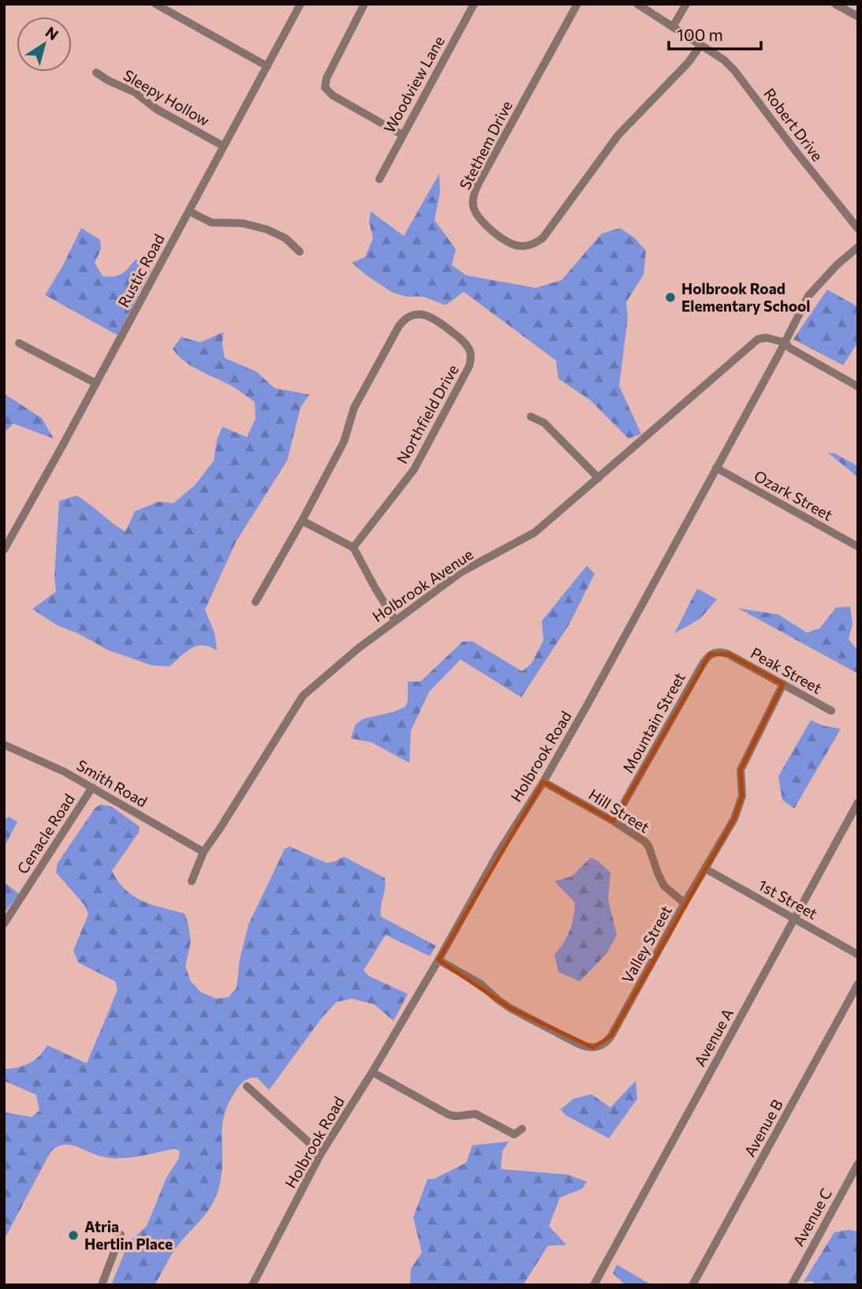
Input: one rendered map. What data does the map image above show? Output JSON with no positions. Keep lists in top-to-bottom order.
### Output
{
  "streets": {
    "street": [
      "Woodview Lane",
      "Sleepy Hollow",
      "Robert Drive",
      "Stethem Drive",
      "Rustic Road",
      "Northfield Drive",
      "Ozark Street",
      "Holbrook Avenue",
      "Peak Street",
      "Mountain Street",
      "Holbrook Road",
      "Smith Road",
      "Hill Street",
      "Cenacle Road",
      "1st Street",
      "Valley Street",
      "Avenue A",
      "Avenue B",
      "Avenue C"
    ]
  },
  "crossings": [
    ["Sleepy Hollow", "Rustic Road"],
    ["Robert Drive", "Stethem Drive"],
    ["Ozark Street", "Holbrook Road"],
    ["Holbrook Avenue", "Holbrook Road"],
    ["Holbrook Avenue", "Smith Road"],
    ["Peak Street", "Mountain Street"],
    ["Peak Street", "Valley Street"],
    ["Mountain Street", "Hill Street"],
    ["Holbrook Road", "Hill Street"],
    ["Holbrook Road", "Valley Street"],
    ["Smith Road", "Cenacle Road"],
    ["Hill Street", "Valley Street"],
    ["1st Street", "Valley Street"],
    ["1st Street", "Avenue A"]
  ],
  "places": ["Holbrook Road Elementary School", "Atria Hertlin Place"],
  "scale_bar": "100 m",
  "north": "top right"
}
